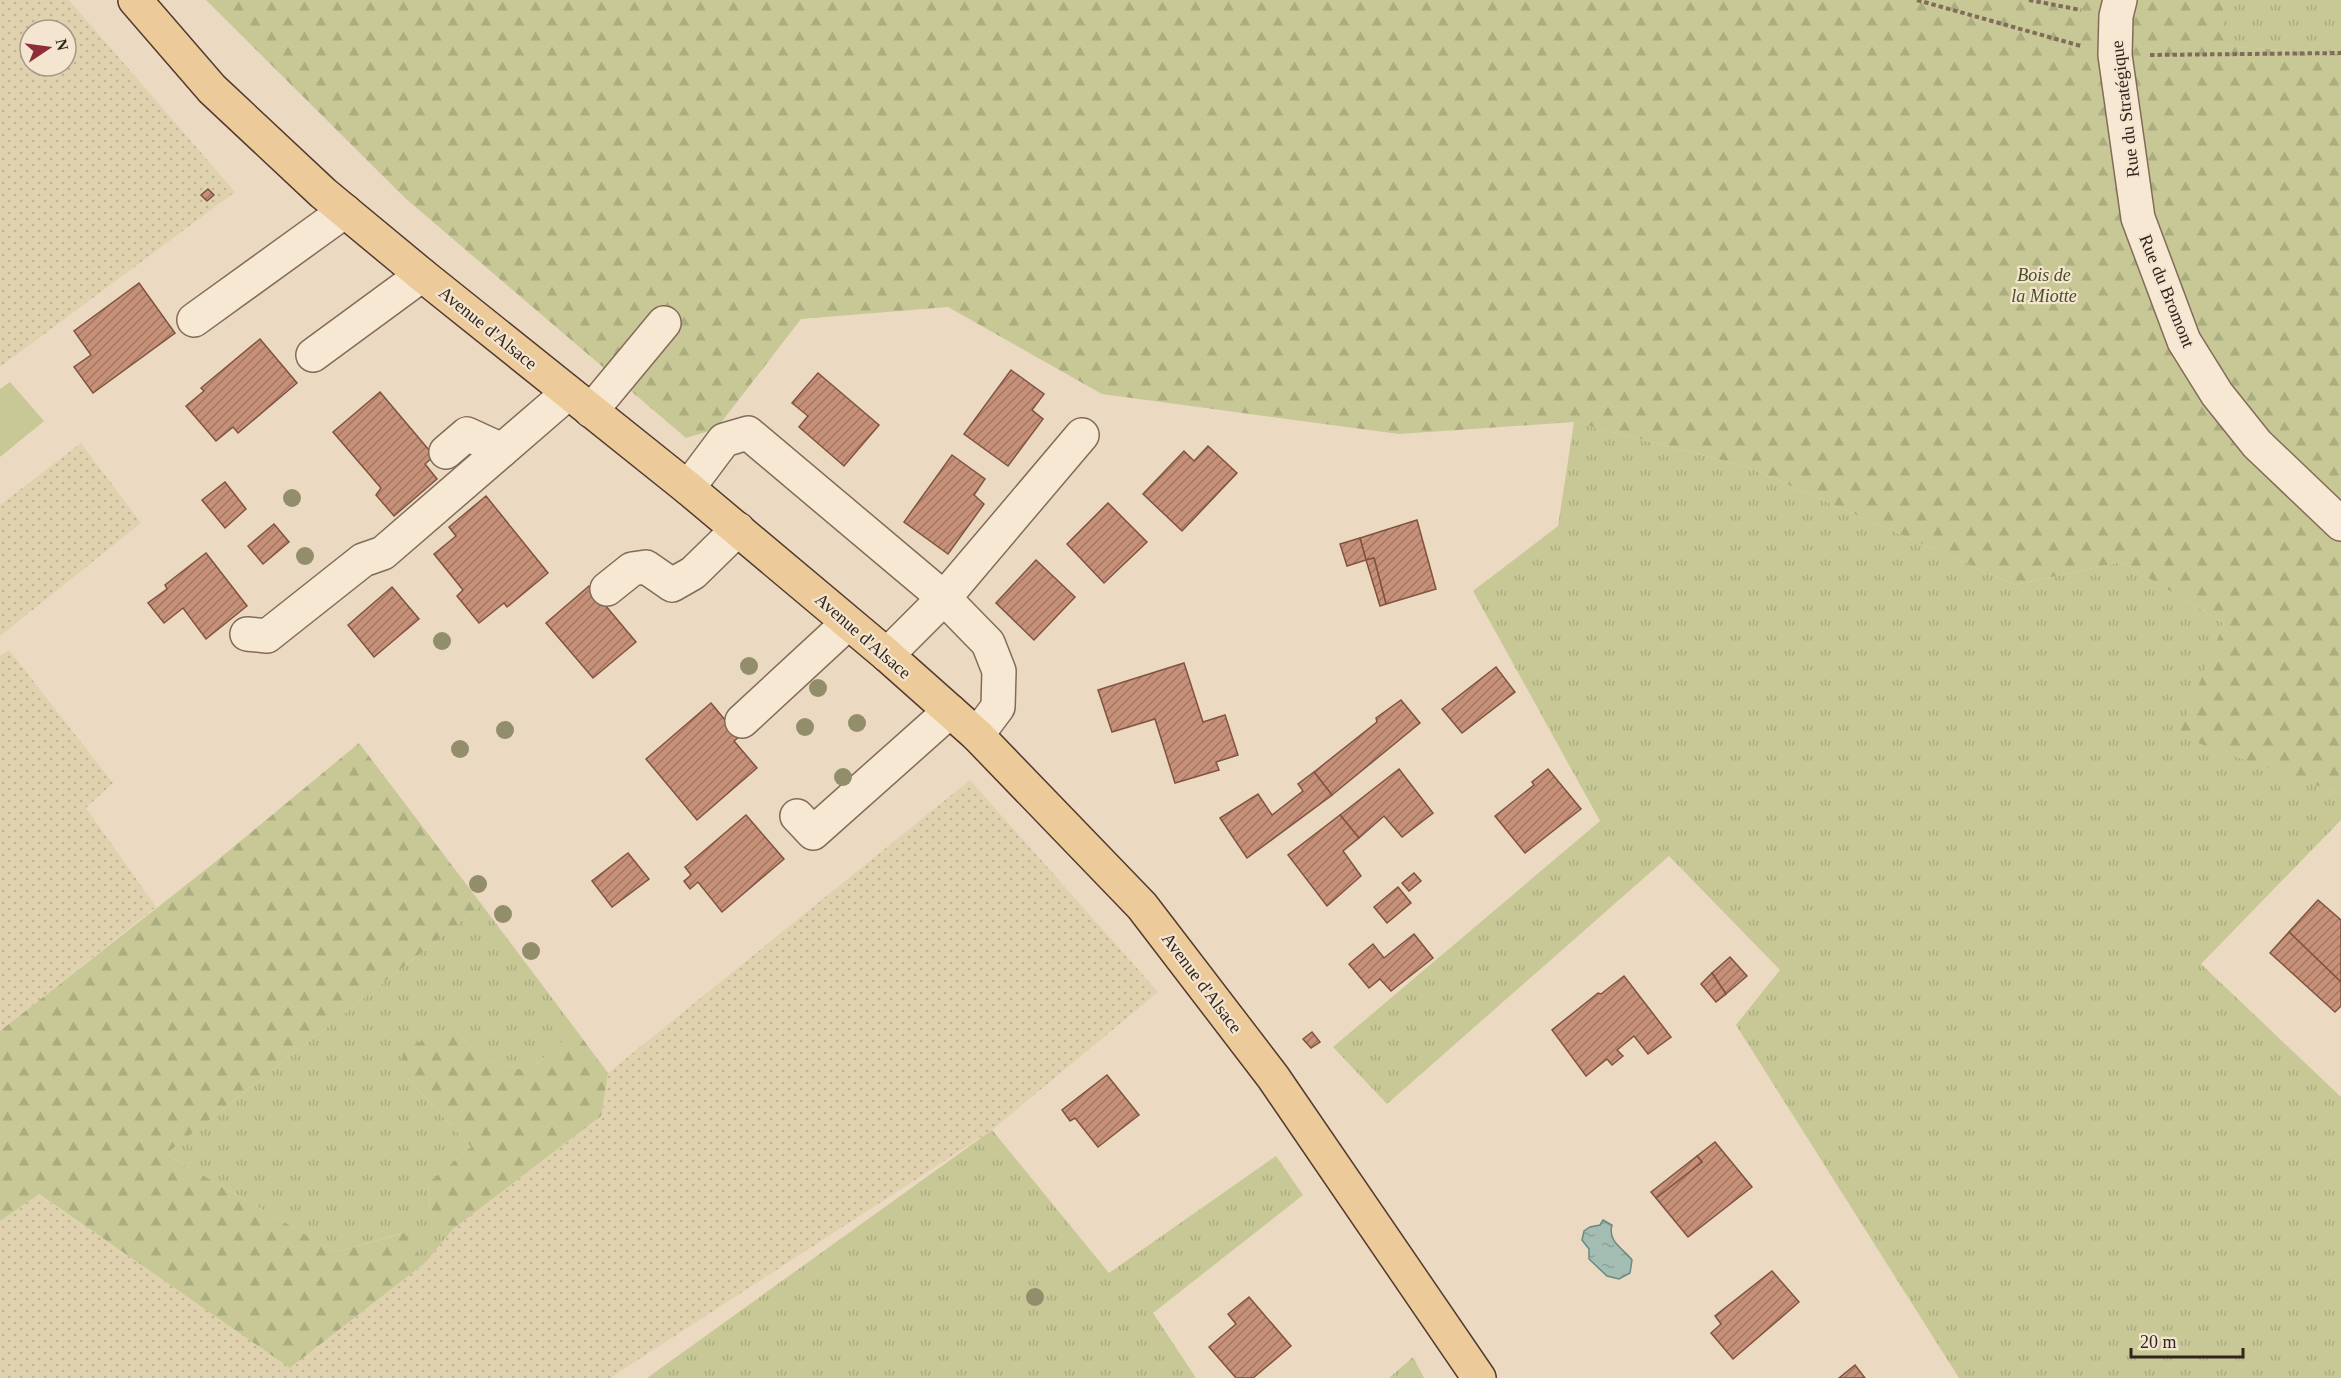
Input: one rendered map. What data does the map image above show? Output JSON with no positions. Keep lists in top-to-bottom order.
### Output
{
  "streets": {
    "main road": ["Avenue d'Alsace"],
    "street": ["Rue du Stratégique", "Rue du Bromont"]
  },
  "crossings": [
    ["Rue du Stratégique", "Rue du Bromont"]
  ],
  "parks": ["Bois de la Miotte"],
  "scale_bar": "20 m",
  "north": "right"
}
